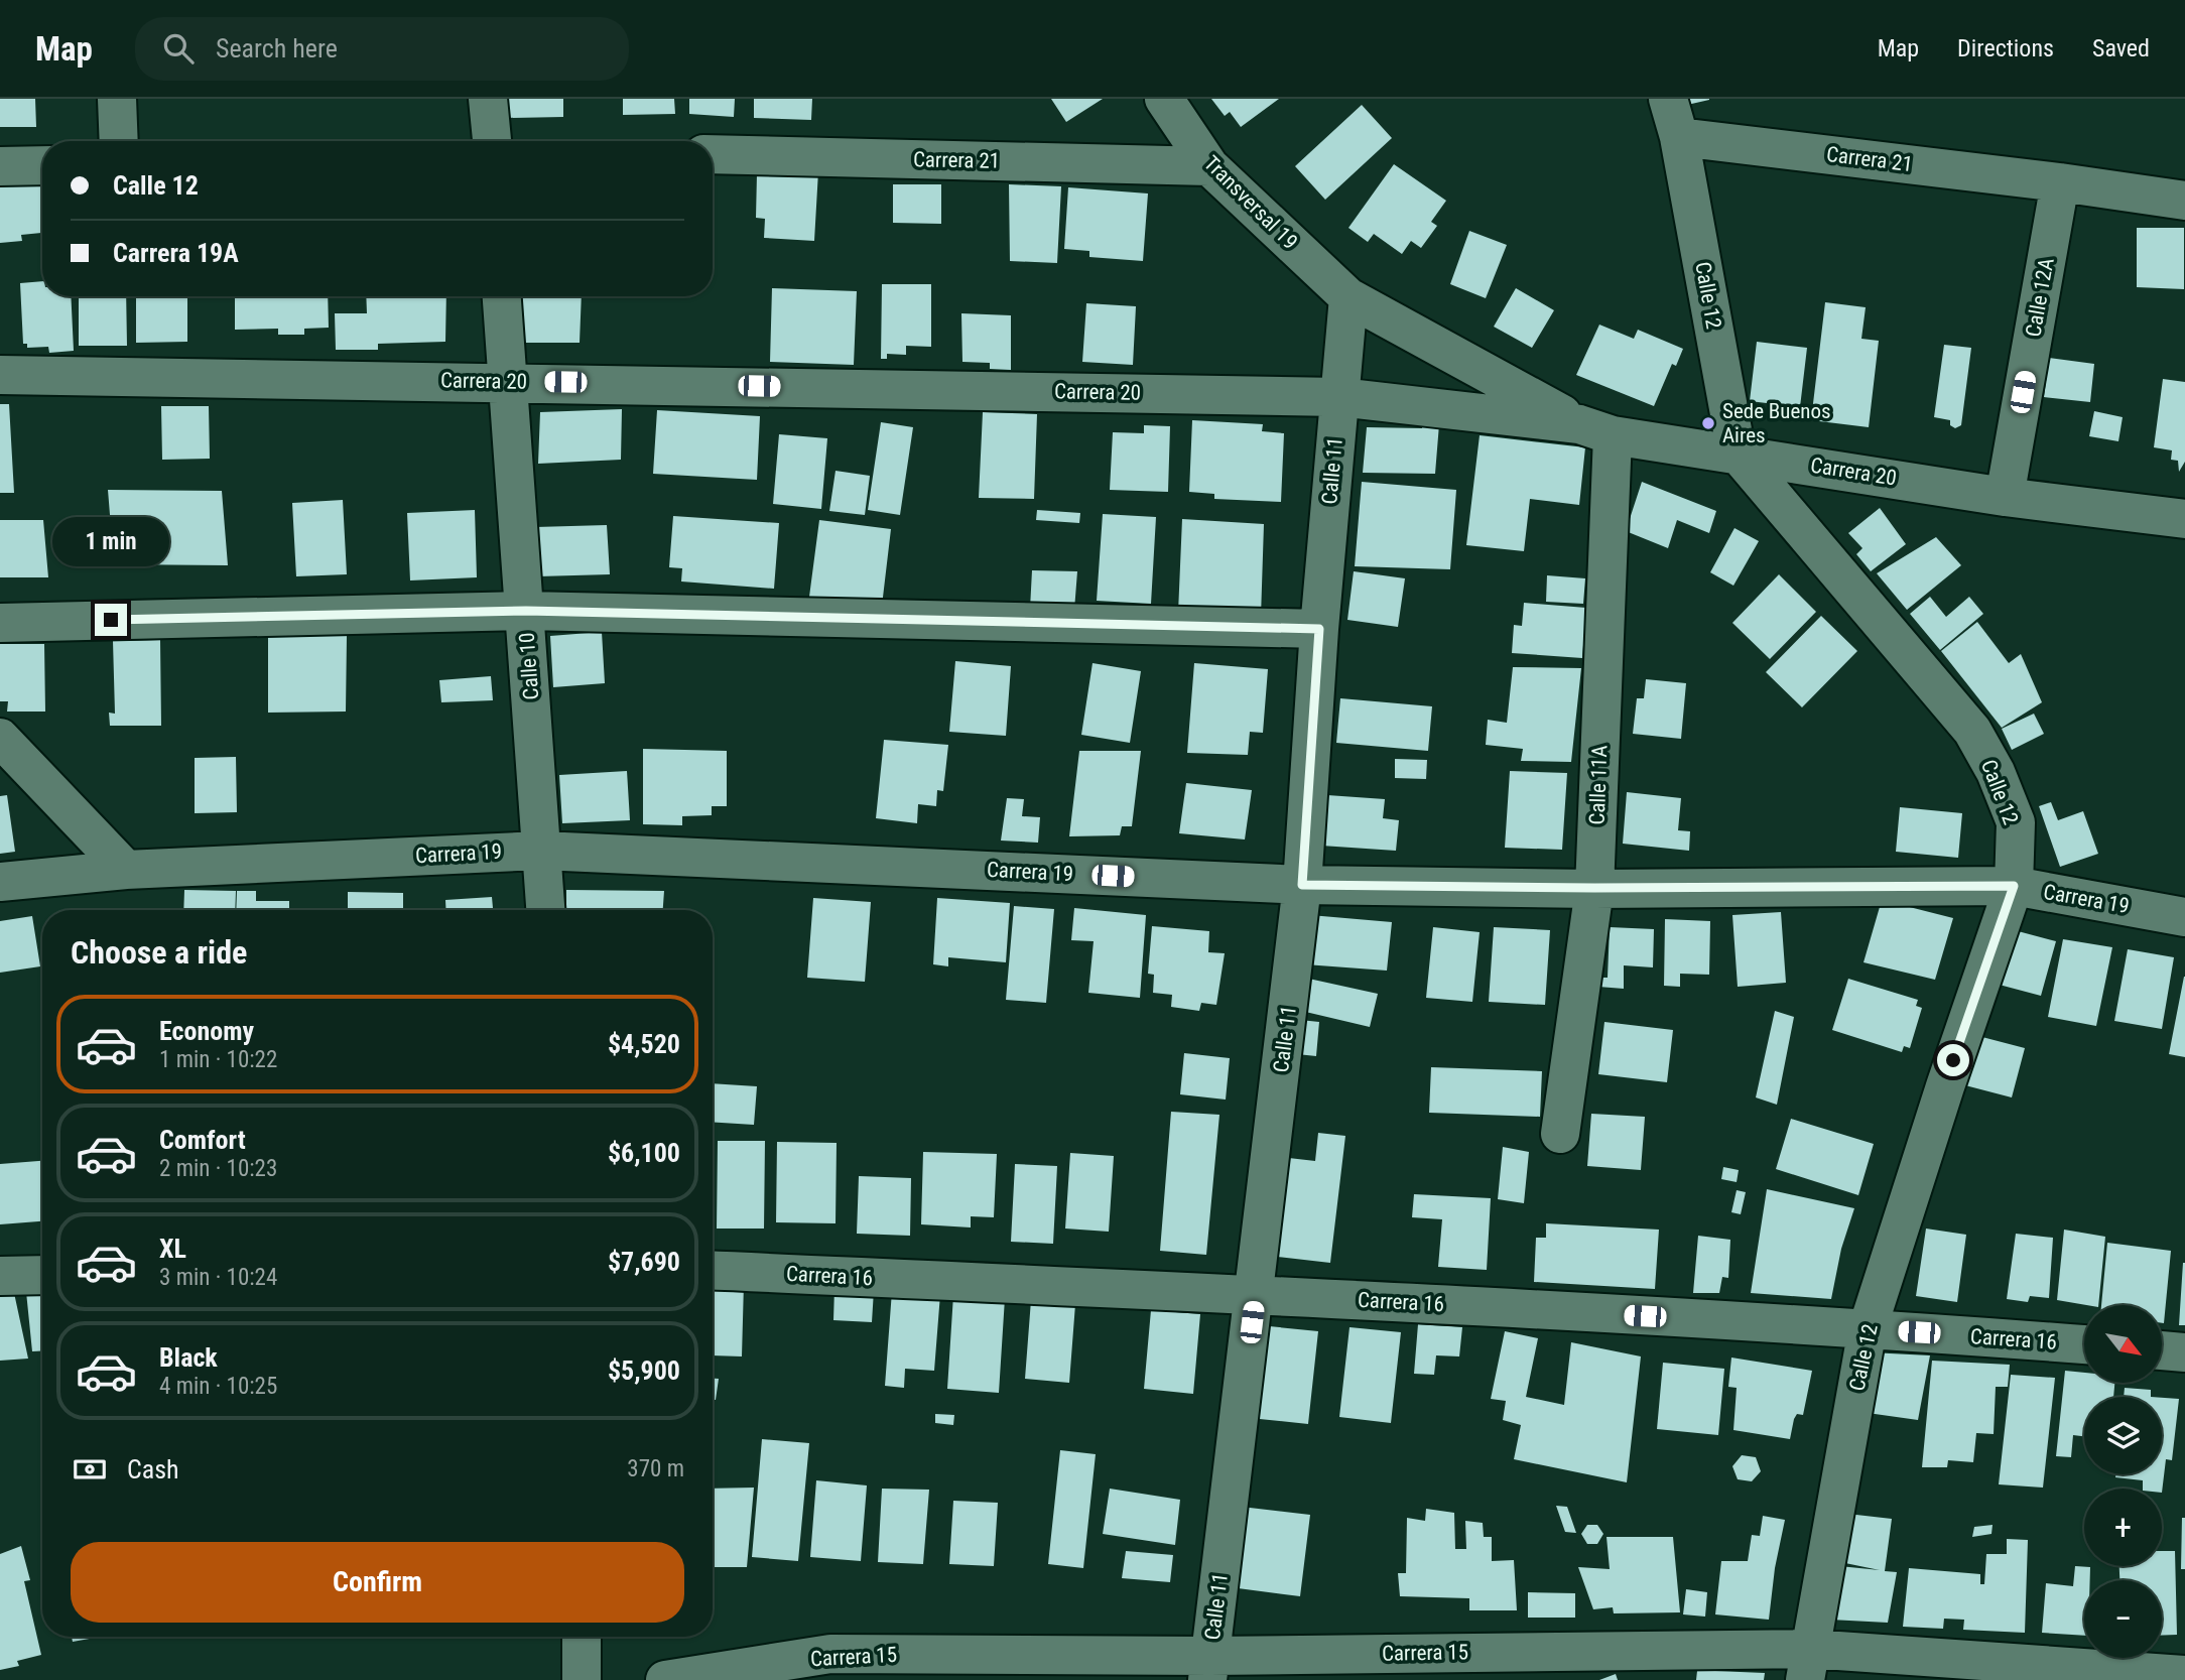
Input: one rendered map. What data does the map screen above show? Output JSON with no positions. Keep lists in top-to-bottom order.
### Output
{
  "streets": {
    "street": [
      "Carrera 21",
      "Transversal 19",
      "Calle 12",
      "Calle 12A",
      "Carrera 20",
      "Calle 11",
      "Calle 10",
      "Calle 11A",
      "Carrera 19",
      "Carrera 16",
      "Carrera 15"
    ]
  },
  "crossings": [
    ["Carrera 21", "Transversal 19"],
    ["Carrera 21", "Calle 12"],
    ["Carrera 21", "Calle 12A"],
    ["Transversal 19", "Carrera 20"],
    ["Transversal 19", "Calle 11A"],
    ["Calle 12", "Carrera 20"],
    ["Calle 12", "Carrera 19"],
    ["Calle 12", "Carrera 16"],
    ["Calle 12", "Carrera 15"],
    ["Calle 12A", "Carrera 20"],
    ["Carrera 20", "Calle 11"],
    ["Carrera 20", "Calle 10"],
    ["Carrera 20", "Calle 11A"],
    ["Calle 11", "Carrera 19"],
    ["Calle 11", "Carrera 16"],
    ["Calle 11", "Carrera 15"],
    ["Calle 10", "Carrera 19"],
    ["Calle 11A", "Carrera 19"]
  ],
  "places": ["Sede Buenos Aires"],
  "north": "bottom right",
  "page": {
    "header": "Map",
    "search": "Search here",
    "nav": ["Map", "Directions", "Saved"],
    "banner": ["Calle 12", "Carrera 19A"],
    "bubble": "1 min",
    "heading": "Choose a ride",
    "list": [
      {
        "name": "Economy",
        "note": "1 min · 10:22",
        "value": "$4,520"
      },
      {
        "name": "Comfort",
        "note": "2 min · 10:23",
        "value": "$6,100"
      },
      {
        "name": "XL",
        "note": "3 min · 10:24",
        "value": "$7,690"
      },
      {
        "name": "Black",
        "note": "4 min · 10:25",
        "value": "$5,900"
      }
    ],
    "map_buttons": ["+", "−"],
    "pay": ["Cash", "370 m"],
    "buttons": "Confirm"
  }
}
